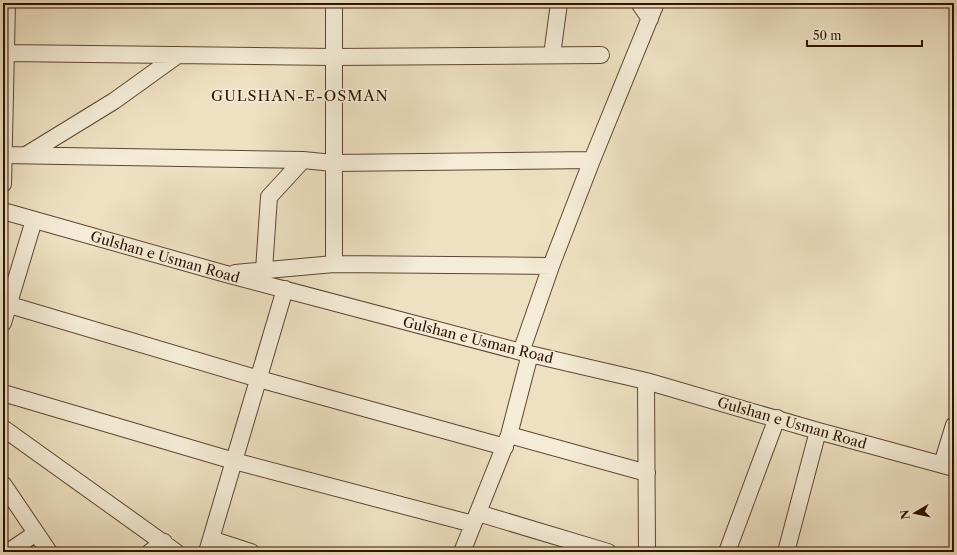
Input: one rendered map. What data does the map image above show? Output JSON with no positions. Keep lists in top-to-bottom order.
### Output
{
  "streets": {
    "street": ["Gulshan e Usman Road"]
  },
  "districts": ["GULSHAN-E-OSMAN"],
  "scale_bar": "50 m",
  "north": "left"
}
